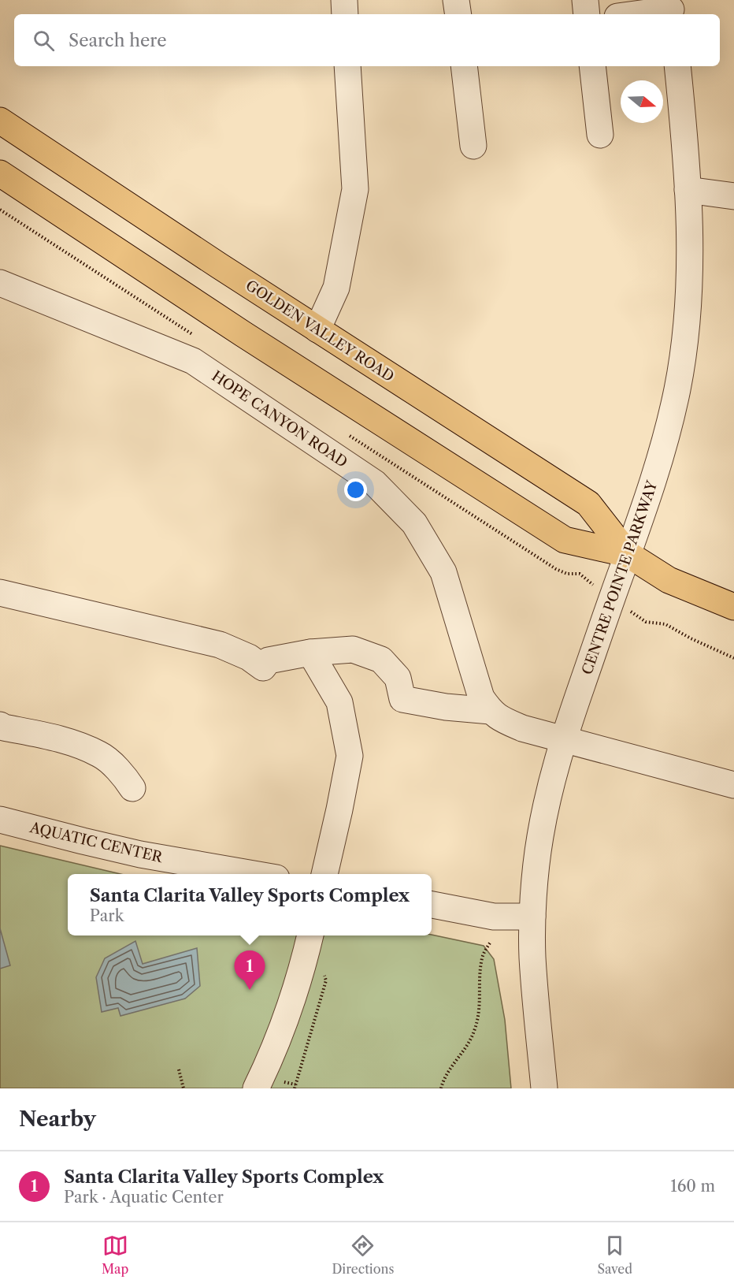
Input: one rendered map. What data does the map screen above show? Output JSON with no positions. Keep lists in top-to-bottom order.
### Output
{
  "streets": {
    "main road": ["GOLDEN VALLEY ROAD"],
    "street": ["HOPE CANYON ROAD", "CENTRE POINTE PARKWAY", "AQUATIC CENTER"]
  },
  "crossings": [
    ["GOLDEN VALLEY ROAD", "CENTRE POINTE PARKWAY"],
    ["HOPE CANYON ROAD", "CENTRE POINTE PARKWAY"]
  ],
  "north": "right",
  "page": {
    "search": "Search here",
    "popup": ["Santa Clarita Valley Sports Complex", "Park"],
    "pins": "1",
    "heading": "Nearby",
    "list": [
      {
        "mark": "1",
        "name": "Santa Clarita Valley Sports Complex",
        "note": "Park · Aquatic Center",
        "value": "160 m"
      }
    ],
    "nav": ["Map", "Directions", "Saved"]
  }
}
